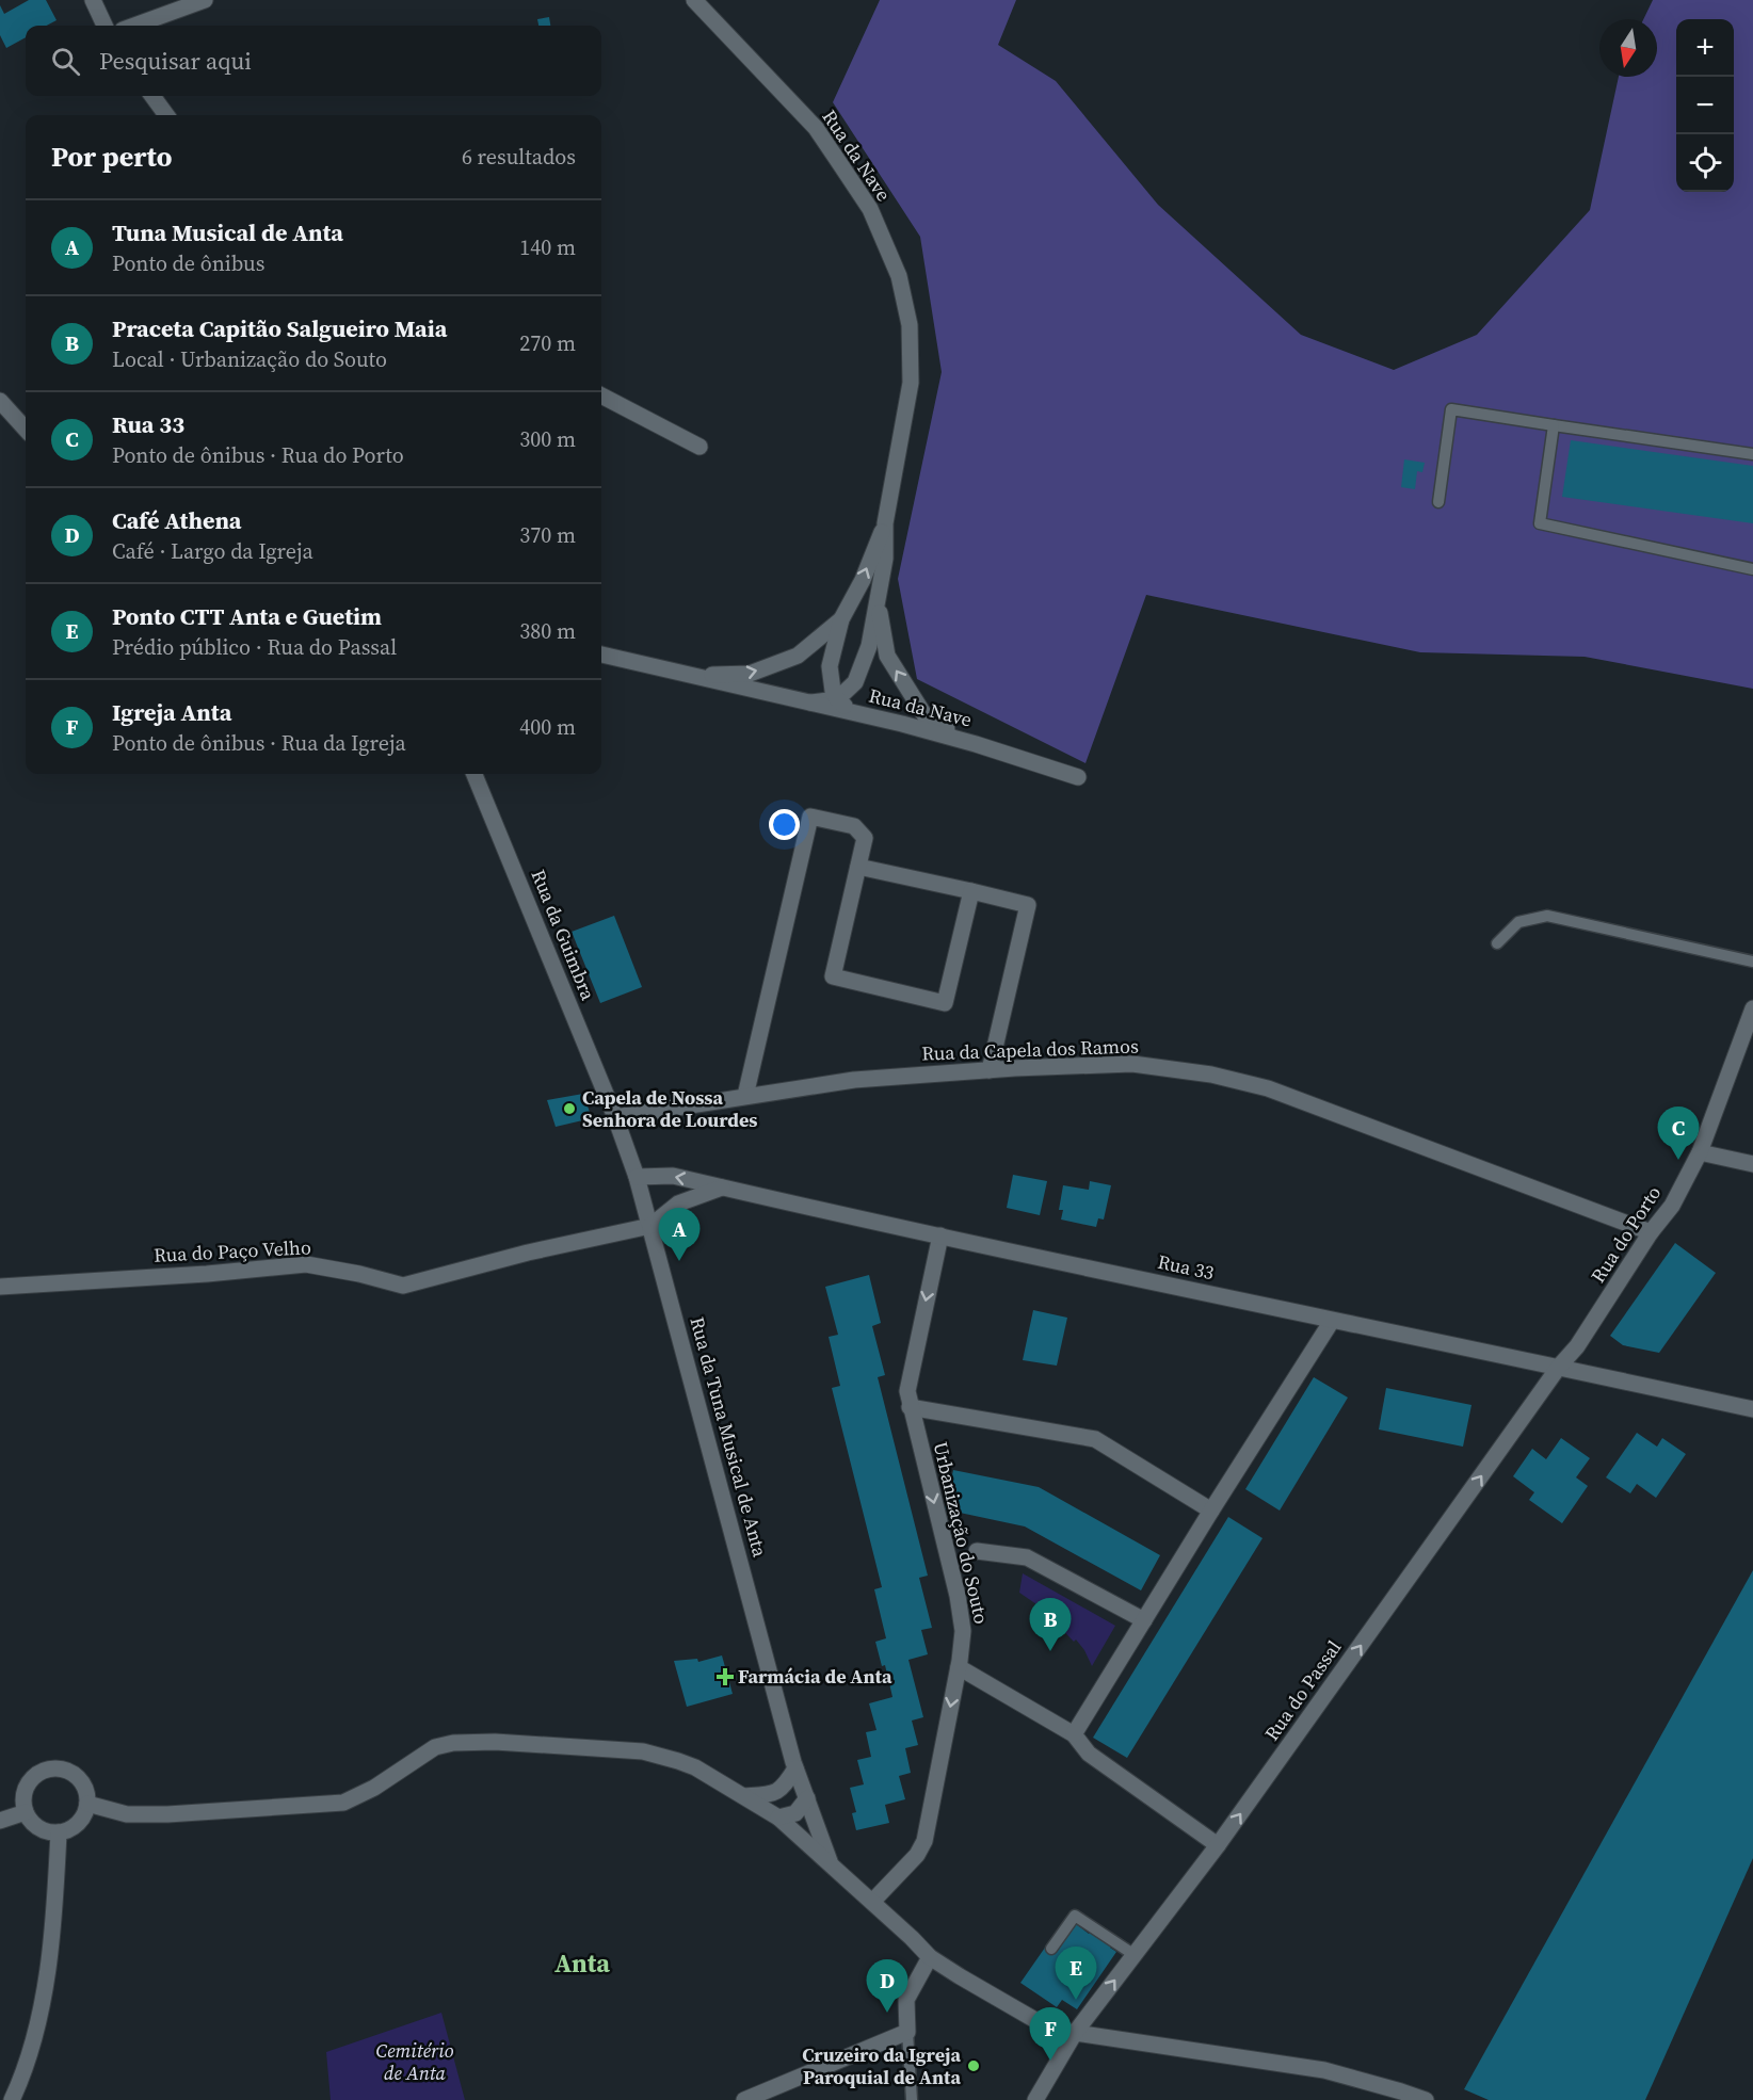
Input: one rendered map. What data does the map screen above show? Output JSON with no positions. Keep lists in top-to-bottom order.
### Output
{
  "streets": {
    "street": [
      "Rua da Nave",
      "Rua da Guimbra",
      "Rua da Capela dos Ramos",
      "Rua do Porto",
      "Rua do Paço Velho",
      "Rua 33",
      "Rua da Tuna Musical de Anta",
      "Urbanização do Souto",
      "Rua do Passal"
    ]
  },
  "crossings": [
    ["Rua da Guimbra", "Rua da Capela dos Ramos"],
    ["Rua da Guimbra", "Rua da Tuna Musical de Anta"],
    ["Rua da Capela dos Ramos", "Rua do Porto"],
    ["Rua da Capela dos Ramos", "Rua da Tuna Musical de Anta"],
    ["Rua do Porto", "Rua 33"],
    ["Rua do Porto", "Rua do Passal"],
    ["Rua do Paço Velho", "Rua da Tuna Musical de Anta"],
    ["Rua 33", "Rua da Tuna Musical de Anta"],
    ["Rua 33", "Urbanização do Souto"],
    ["Rua 33", "Rua do Passal"]
  ],
  "one_way": ["Urbanização do Souto", "Rua do Passal"],
  "districts": ["Anta"],
  "parks": ["Cemitério de Anta"],
  "places": {
    "other": ["Capela de Nossa Senhora de Lourdes", "Cruzeiro da Igreja Paroquial de Anta"],
    "health": ["Farmácia de Anta"]
  },
  "north": "bottom",
  "page": {
    "map_buttons": ["+", "−"],
    "search": "Pesquisar aqui",
    "heading": ["Por perto", "6 resultados"],
    "list": [
      {
        "mark": "A",
        "name": "Tuna Musical de Anta",
        "note": "Ponto de ônibus",
        "value": "140 m"
      },
      {
        "mark": "B",
        "name": "Praceta Capitão Salgueiro Maia",
        "note": "Local · Urbanização do Souto",
        "value": "270 m"
      },
      {
        "mark": "C",
        "name": "Rua 33",
        "note": "Ponto de ônibus · Rua do Porto",
        "value": "300 m"
      },
      {
        "mark": "D",
        "name": "Café Athena",
        "note": "Café · Largo da Igreja",
        "value": "370 m"
      },
      {
        "mark": "E",
        "name": "Ponto CTT Anta e Guetim",
        "note": "Prédio público · Rua do Passal",
        "value": "380 m"
      },
      {
        "mark": "F",
        "name": "Igreja Anta",
        "note": "Ponto de ônibus · Rua da Igreja",
        "value": "400 m"
      }
    ],
    "pins": [
      "C",
      "A",
      "B",
      "E",
      "D",
      "F"
    ]
  }
}
